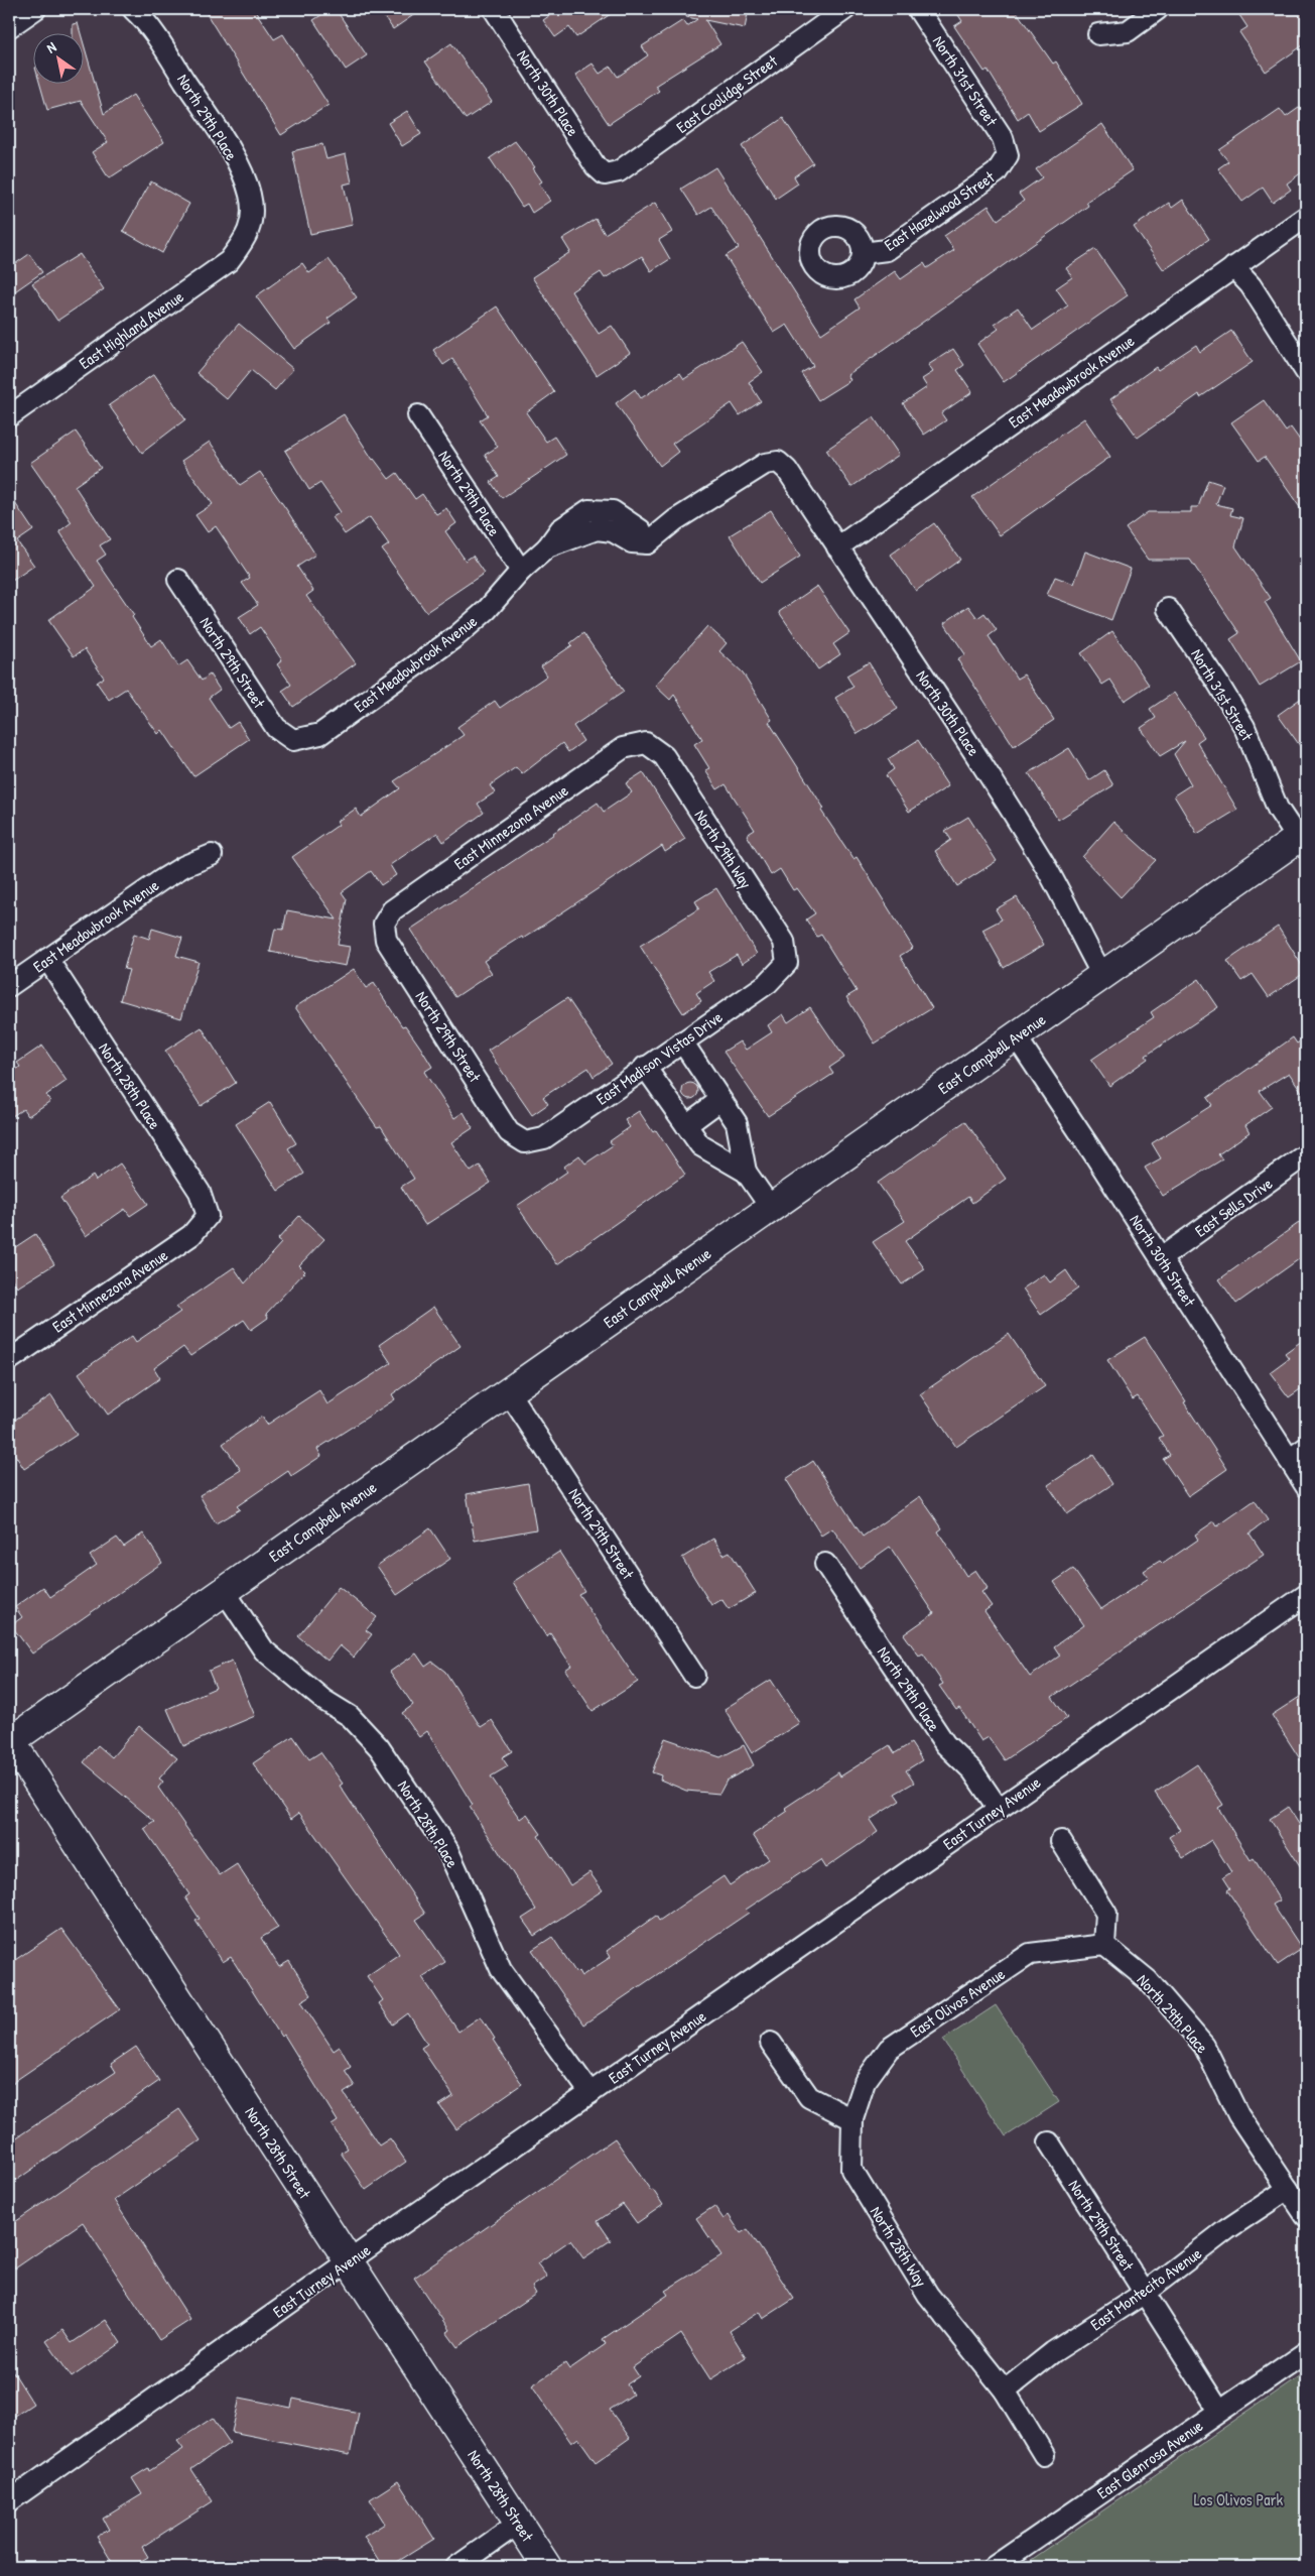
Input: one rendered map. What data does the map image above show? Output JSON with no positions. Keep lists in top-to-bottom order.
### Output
{
  "streets": {
    "street": [
      "North 31st Street",
      "North 30th Place",
      "East Coolidge Street",
      "North 29th Place",
      "East Hazelwood Street",
      "East Highland Avenue",
      "East Meadowbrook Avenue",
      "North 29th Street",
      "East Minnezona Avenue",
      "North 29th Way",
      "East Campbell Avenue",
      "East Madison Vistas Drive",
      "North 28th Place",
      "East Sells Drive",
      "North 30th Street",
      "East Turney Avenue",
      "East Olivos Avenue",
      "North 28th Street",
      "North 28th Way",
      "East Montecito Avenue",
      "East Glenrosa Avenue"
    ]
  },
  "crossings": [
    ["North 31st Street", "East Hazelwood Street"],
    ["North 31st Street", "East Campbell Avenue"],
    ["North 30th Place", "East Coolidge Street"],
    ["North 30th Place", "East Meadowbrook Avenue"],
    ["North 30th Place", "East Campbell Avenue"],
    ["North 29th Place", "East Highland Avenue"],
    ["North 29th Place", "East Meadowbrook Avenue"],
    ["North 29th Place", "East Turney Avenue"],
    ["North 29th Place", "East Olivos Avenue"],
    ["North 29th Place", "East Montecito Avenue"],
    ["East Meadowbrook Avenue", "North 29th Street"],
    ["East Meadowbrook Avenue", "North 28th Place"],
    ["North 29th Street", "East Minnezona Avenue"],
    ["North 29th Street", "East Campbell Avenue"],
    ["North 29th Street", "East Madison Vistas Drive"],
    ["North 29th Street", "East Montecito Avenue"],
    ["North 29th Street", "East Glenrosa Avenue"],
    ["East Minnezona Avenue", "North 29th Way"],
    ["East Minnezona Avenue", "North 28th Place"],
    ["North 29th Way", "East Madison Vistas Drive"],
    ["East Campbell Avenue", "North 28th Place"],
    ["East Campbell Avenue", "North 30th Street"],
    ["East Campbell Avenue", "North 28th Street"],
    ["North 28th Place", "East Turney Avenue"],
    ["East Sells Drive", "North 30th Street"],
    ["East Turney Avenue", "North 28th Street"],
    ["East Olivos Avenue", "North 28th Way"],
    ["North 28th Way", "East Montecito Avenue"]
  ],
  "parks": ["Los Olivos Park"],
  "north": "top left"
}
